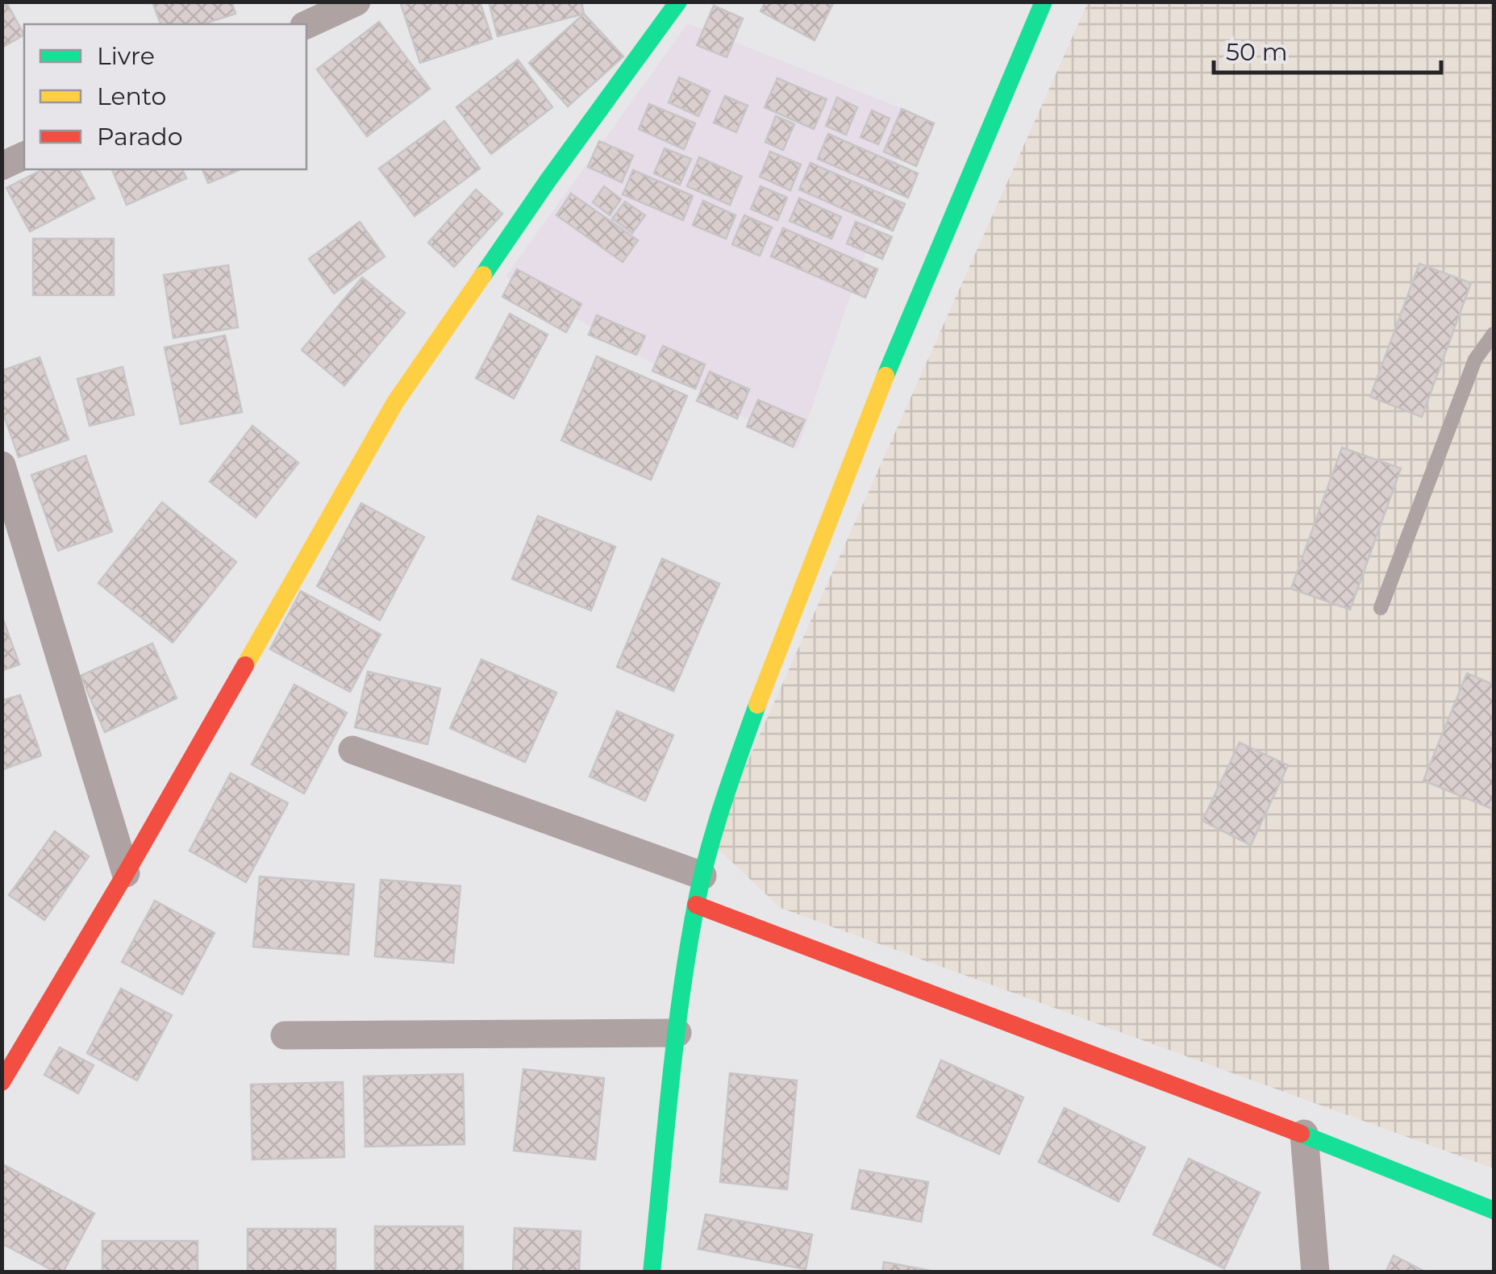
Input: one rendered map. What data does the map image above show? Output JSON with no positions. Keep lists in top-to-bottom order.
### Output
{
  "legend": ["Livre", "Lento", "Parado"],
  "scale_bar": "50 m"
}
